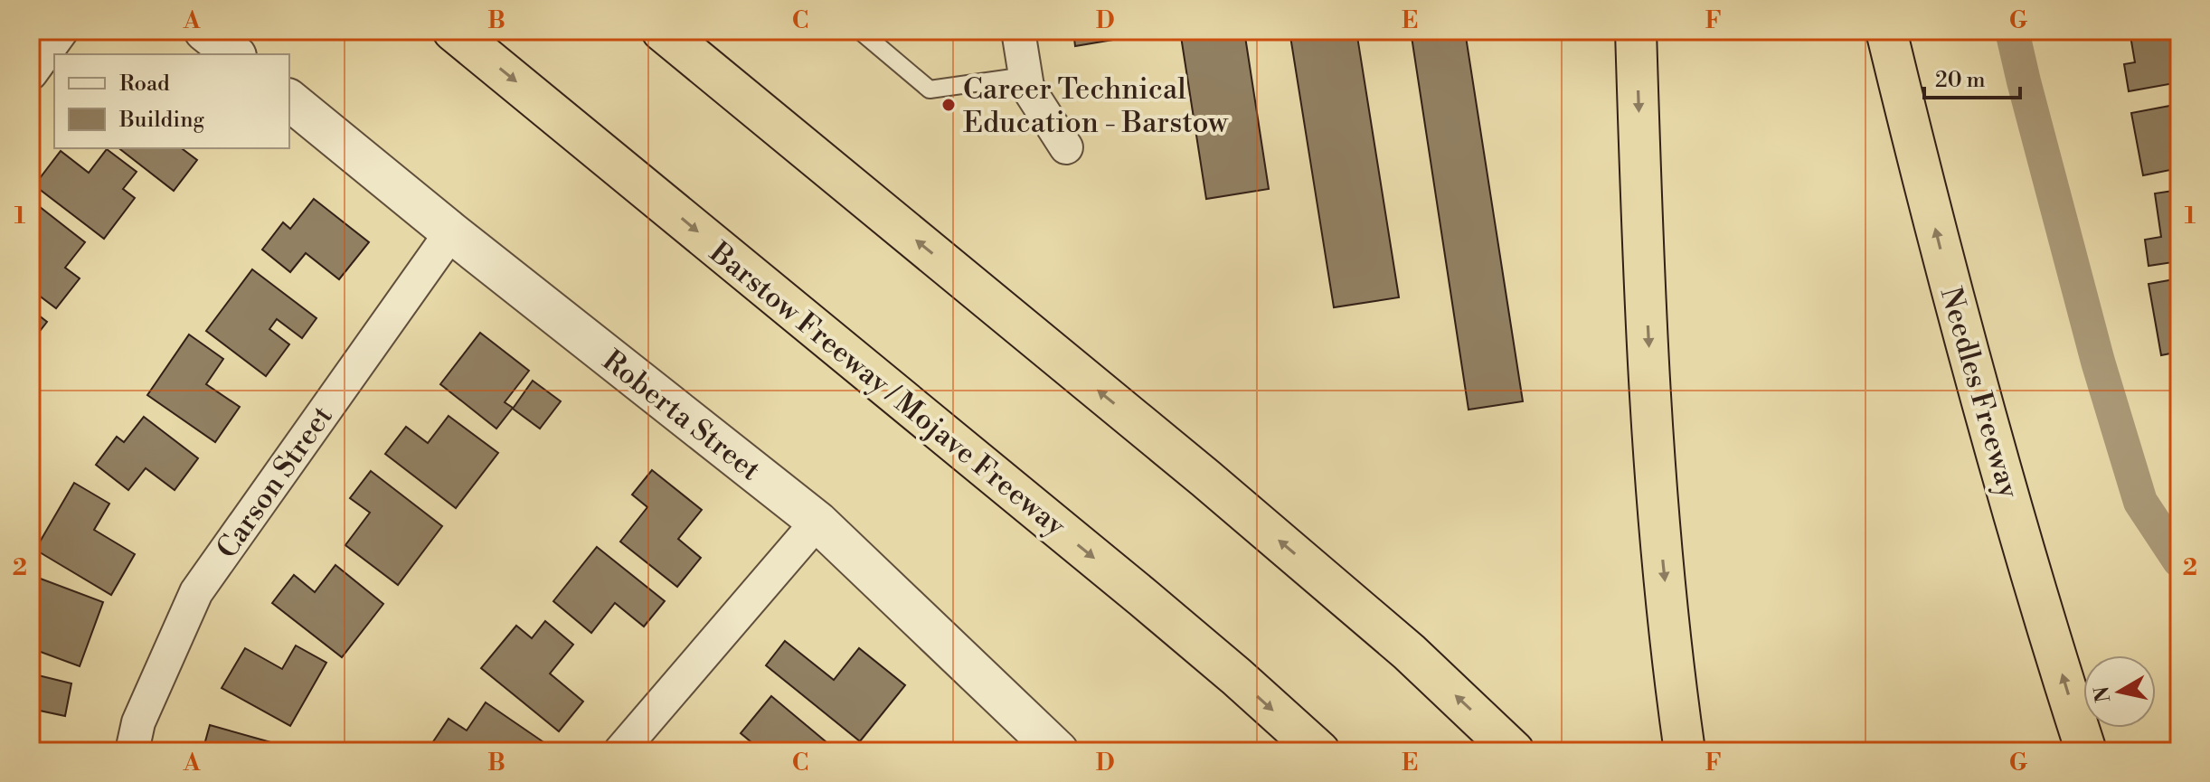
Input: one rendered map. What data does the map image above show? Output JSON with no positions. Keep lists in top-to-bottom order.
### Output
{
  "streets": {
    "highway": ["Barstow Freeway / Mojave Freeway", "Needles Freeway"],
    "street": ["Roberta Street", "Carson Street"]
  },
  "crossings": [
    ["Roberta Street", "Carson Street"]
  ],
  "places": ["Career Technical Education - Barstow"],
  "legend": ["Road", "Building"],
  "scale_bar": "20 m",
  "north": "left",
  "grid": {
    "columns": [
      "A",
      "B",
      "C",
      "D",
      "E",
      "F",
      "G"
    ],
    "rows": ["1", "2"]
  }
}
